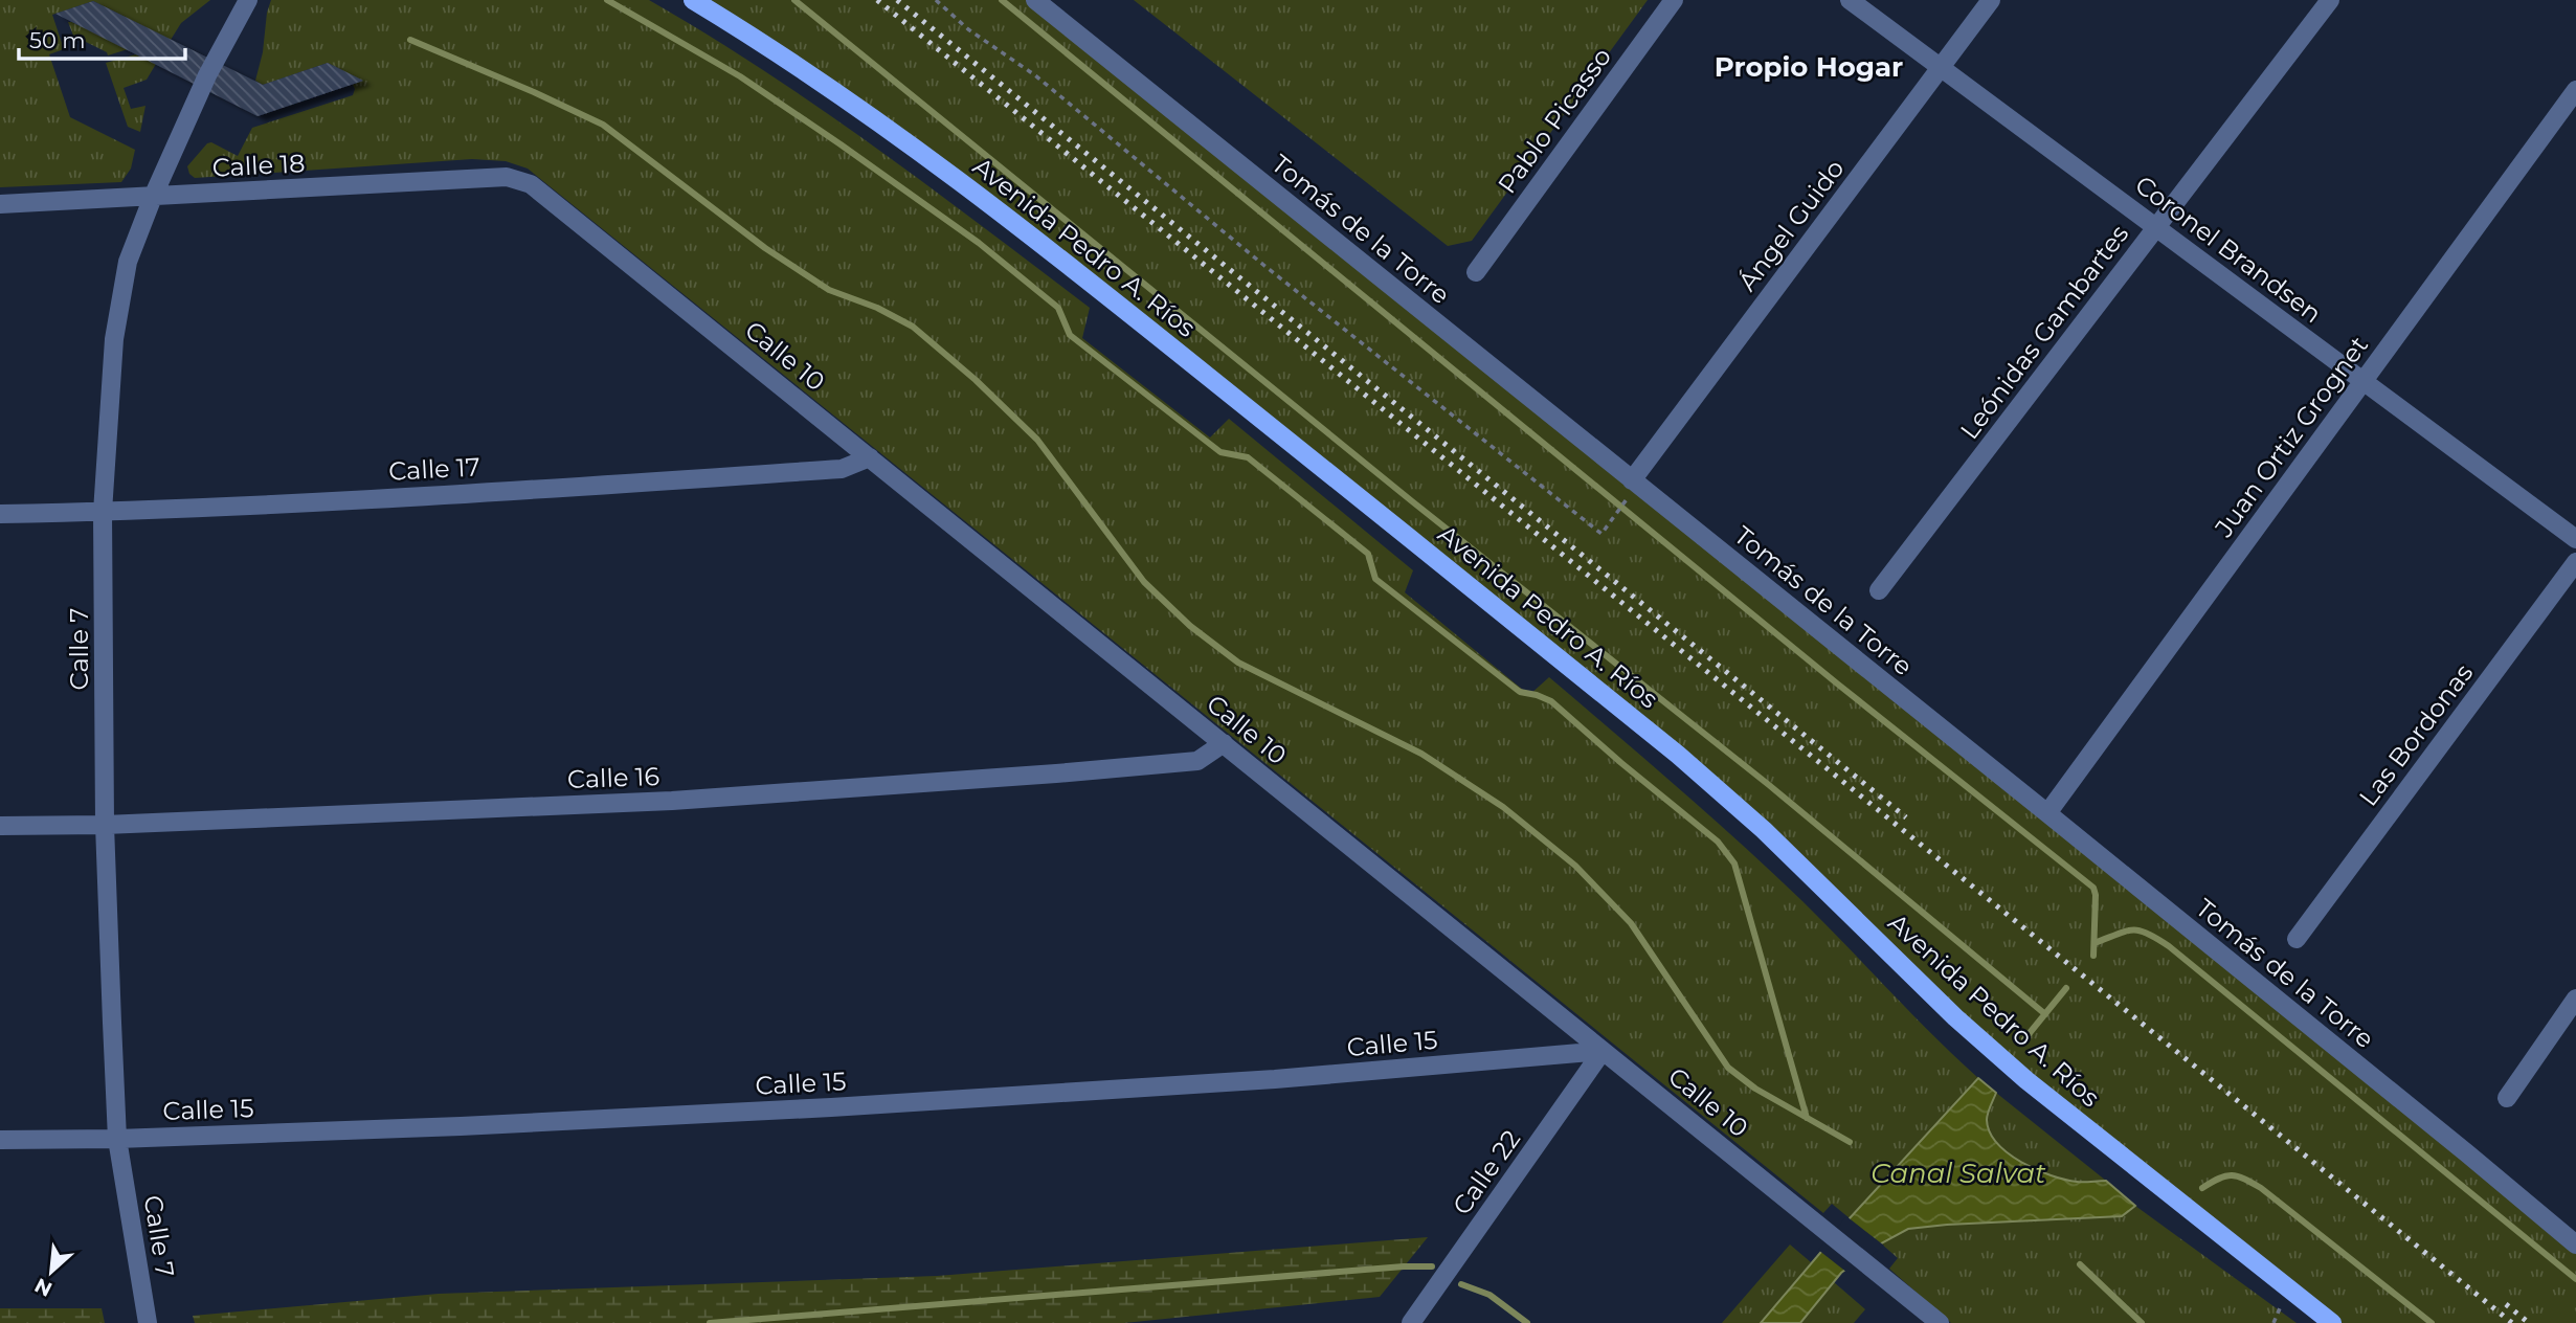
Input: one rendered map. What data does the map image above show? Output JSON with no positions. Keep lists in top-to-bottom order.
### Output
{
  "streets": {
    "main road": ["Avenida Pedro A. Ríos"],
    "street": [
      "Pablo Picasso",
      "Calle 18",
      "Ángel Guido",
      "Tomás de la Torre",
      "Coronel Brandsen",
      "Leónidas Gambartes",
      "Calle 10",
      "Juan Ortiz Grognet",
      "Calle 17",
      "Calle 7",
      "Las Bordonas",
      "Calle 16",
      "Calle 15",
      "Calle 22"
    ]
  },
  "crossings": [
    ["Calle 18", "Calle 10"],
    ["Calle 18", "Calle 7"],
    ["Ángel Guido", "Tomás de la Torre"],
    ["Ángel Guido", "Coronel Brandsen"],
    ["Tomás de la Torre", "Juan Ortiz Grognet"],
    ["Coronel Brandsen", "Leónidas Gambartes"],
    ["Coronel Brandsen", "Juan Ortiz Grognet"],
    ["Calle 10", "Calle 17"],
    ["Calle 10", "Calle 16"],
    ["Calle 10", "Calle 15"],
    ["Calle 10", "Calle 22"],
    ["Calle 17", "Calle 7"],
    ["Calle 7", "Calle 16"],
    ["Calle 7", "Calle 15"],
    ["Calle 15", "Calle 22"]
  ],
  "districts": ["Propio Hogar"],
  "water": ["Canal Salvat"],
  "scale_bar": "50 m",
  "north": "bottom left"
}
